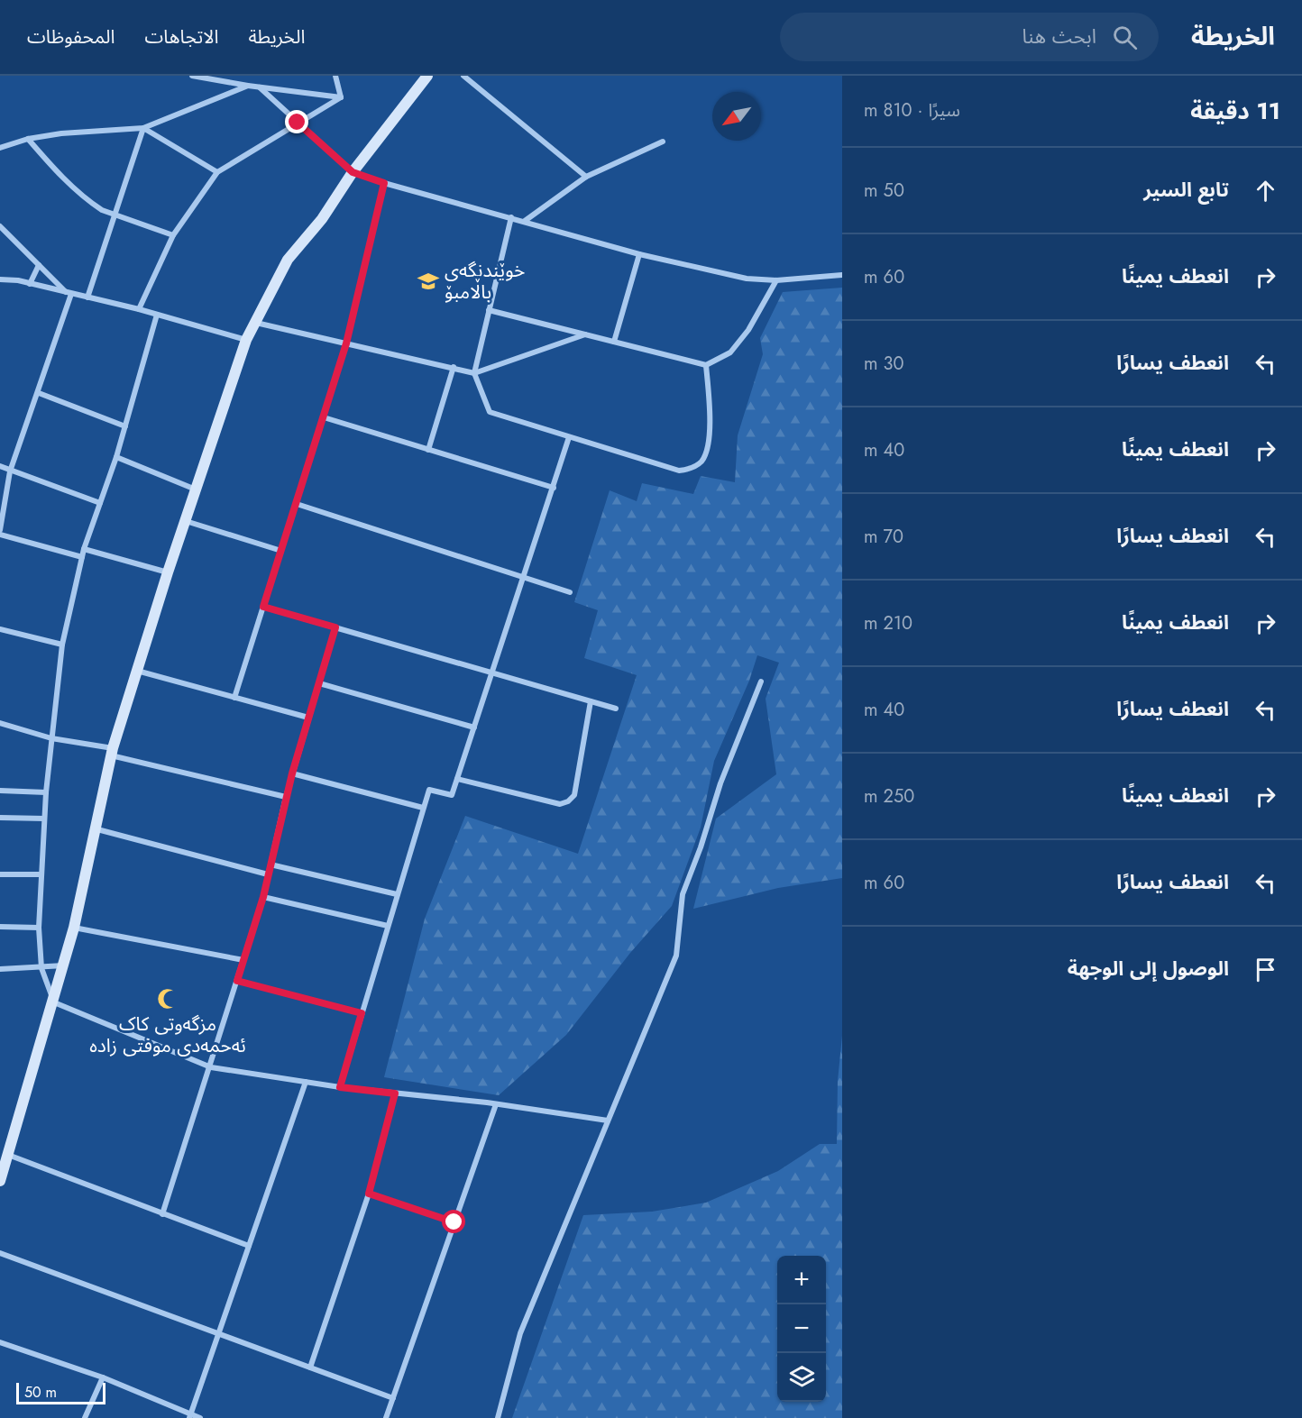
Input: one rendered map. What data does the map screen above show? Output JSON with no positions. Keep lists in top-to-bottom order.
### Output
{
  "places": {
    "school or university": ["خوێندنگەی باڵامبۆ"],
    "mosque": ["مزگەوتی کاک ئەحمەدی موفتی زادە"]
  },
  "scale_bar": "50 m",
  "north": "bottom left",
  "page": {
    "header": "الخريطة",
    "search": "ابحث هنا",
    "nav": ["الخريطة", "الاتجاهات", "المحفوظات"],
    "heading": ["11 دقيقة", "سيرًا · 810 m"],
    "list": [
      ["تابع السير", "50 m"],
      ["انعطف يمينًا", "60 m"],
      ["انعطف يسارًا", "30 m"],
      ["انعطف يمينًا", "40 m"],
      ["انعطف يسارًا", "70 m"],
      ["انعطف يمينًا", "210 m"],
      ["انعطف يسارًا", "40 m"],
      ["انعطف يمينًا", "250 m"],
      ["انعطف يسارًا", "60 m"],
      "الوصول إلى الوجهة"
    ],
    "map_buttons": ["+", "−"],
    "scale": "50 m"
  }
}
